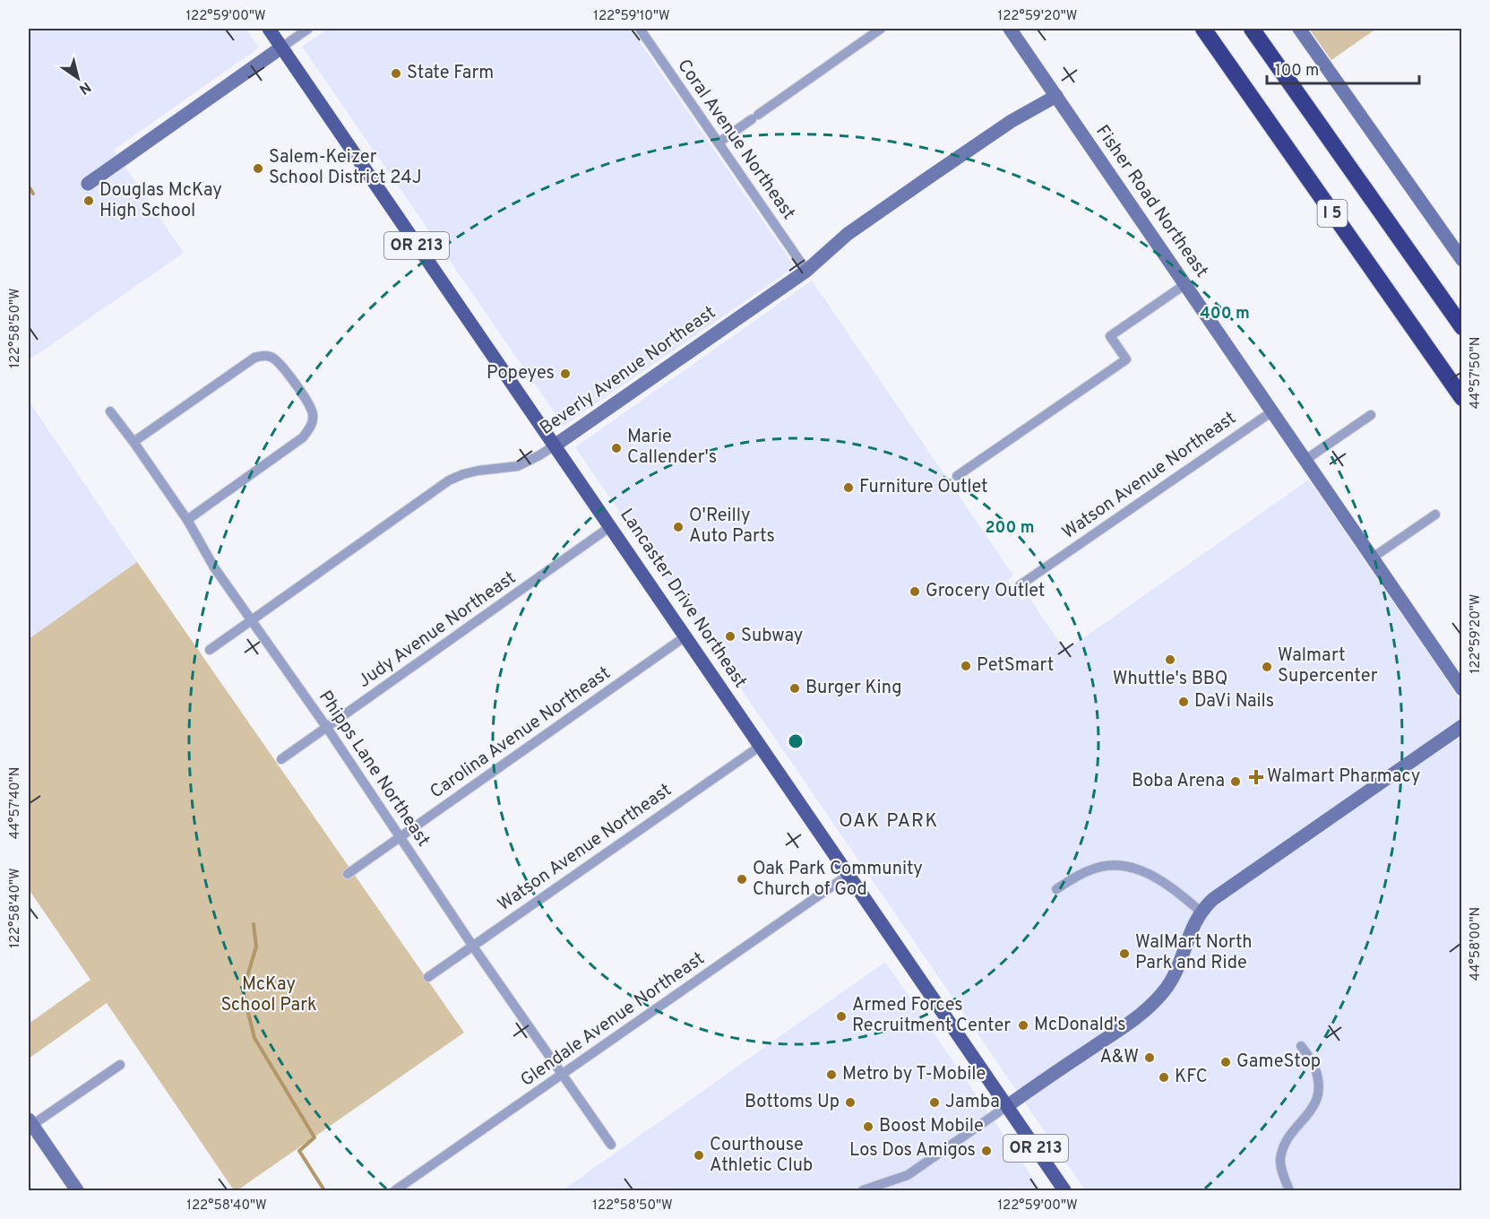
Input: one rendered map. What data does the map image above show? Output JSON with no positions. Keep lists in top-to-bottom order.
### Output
{
  "streets": {
    "highway": ["I 5"],
    "main road": ["OR 213", "Lancaster Drive Northeast"],
    "street": [
      "Coral Avenue Northeast",
      "Fisher Road Northeast",
      "Beverly Avenue Northeast",
      "Watson Avenue Northeast",
      "Judy Avenue Northeast",
      "Carolina Avenue Northeast",
      "Phipps Lane Northeast",
      "Glendale Avenue Northeast"
    ]
  },
  "crossings": [
    ["Coral Avenue Northeast", "Beverly Avenue Northeast"],
    ["Fisher Road Northeast", "Beverly Avenue Northeast"],
    ["Fisher Road Northeast", "Watson Avenue Northeast"],
    ["Beverly Avenue Northeast", "Lancaster Drive Northeast"],
    ["Beverly Avenue Northeast", "Phipps Lane Northeast"],
    ["Watson Avenue Northeast", "Lancaster Drive Northeast"],
    ["Watson Avenue Northeast", "Phipps Lane Northeast"],
    ["Lancaster Drive Northeast", "Judy Avenue Northeast"],
    ["Lancaster Drive Northeast", "Carolina Avenue Northeast"],
    ["Lancaster Drive Northeast", "Glendale Avenue Northeast"],
    ["Judy Avenue Northeast", "Phipps Lane Northeast"],
    ["Carolina Avenue Northeast", "Phipps Lane Northeast"],
    ["Phipps Lane Northeast", "Glendale Avenue Northeast"]
  ],
  "districts": ["OAK PARK"],
  "parks": ["McKay School Park"],
  "places": {
    "other": [
      "State Farm",
      "Salem-Keizer School District 24J",
      "Douglas McKay High School",
      "Popeyes",
      "Marie Callender's",
      "Furniture Outlet",
      "O'Reilly Auto Parts",
      "Grocery Outlet",
      "Subway",
      "Whuttle's BBQ",
      "PetSmart",
      "Walmart Supercenter",
      "Burger King",
      "DaVi Nails",
      "Boba Arena",
      "Oak Park Community Church of God",
      "WalMart North Park and Ride",
      "Armed Forces Recruitment Center",
      "McDonald's",
      "A&W",
      "GameStop",
      "Metro by T-Mobile",
      "KFC",
      "Bottoms Up",
      "Jamba",
      "Boost Mobile",
      "Los Dos Amigos",
      "Courthouse Athletic Club"
    ],
    "health": ["Walmart Pharmacy"]
  },
  "scale_bar": "100 m",
  "north": "bottom right",
  "coordinates": [
    "122°59'00\"W",
    "122°59'10\"W",
    "122°59'20\"W",
    "122°58'50\"W",
    "44°57'50\"N",
    "44°57'40\"N",
    "122°58'40\"W",
    "44°58'00\"N"
  ],
  "rings": ["400 m", "200 m"]
}
